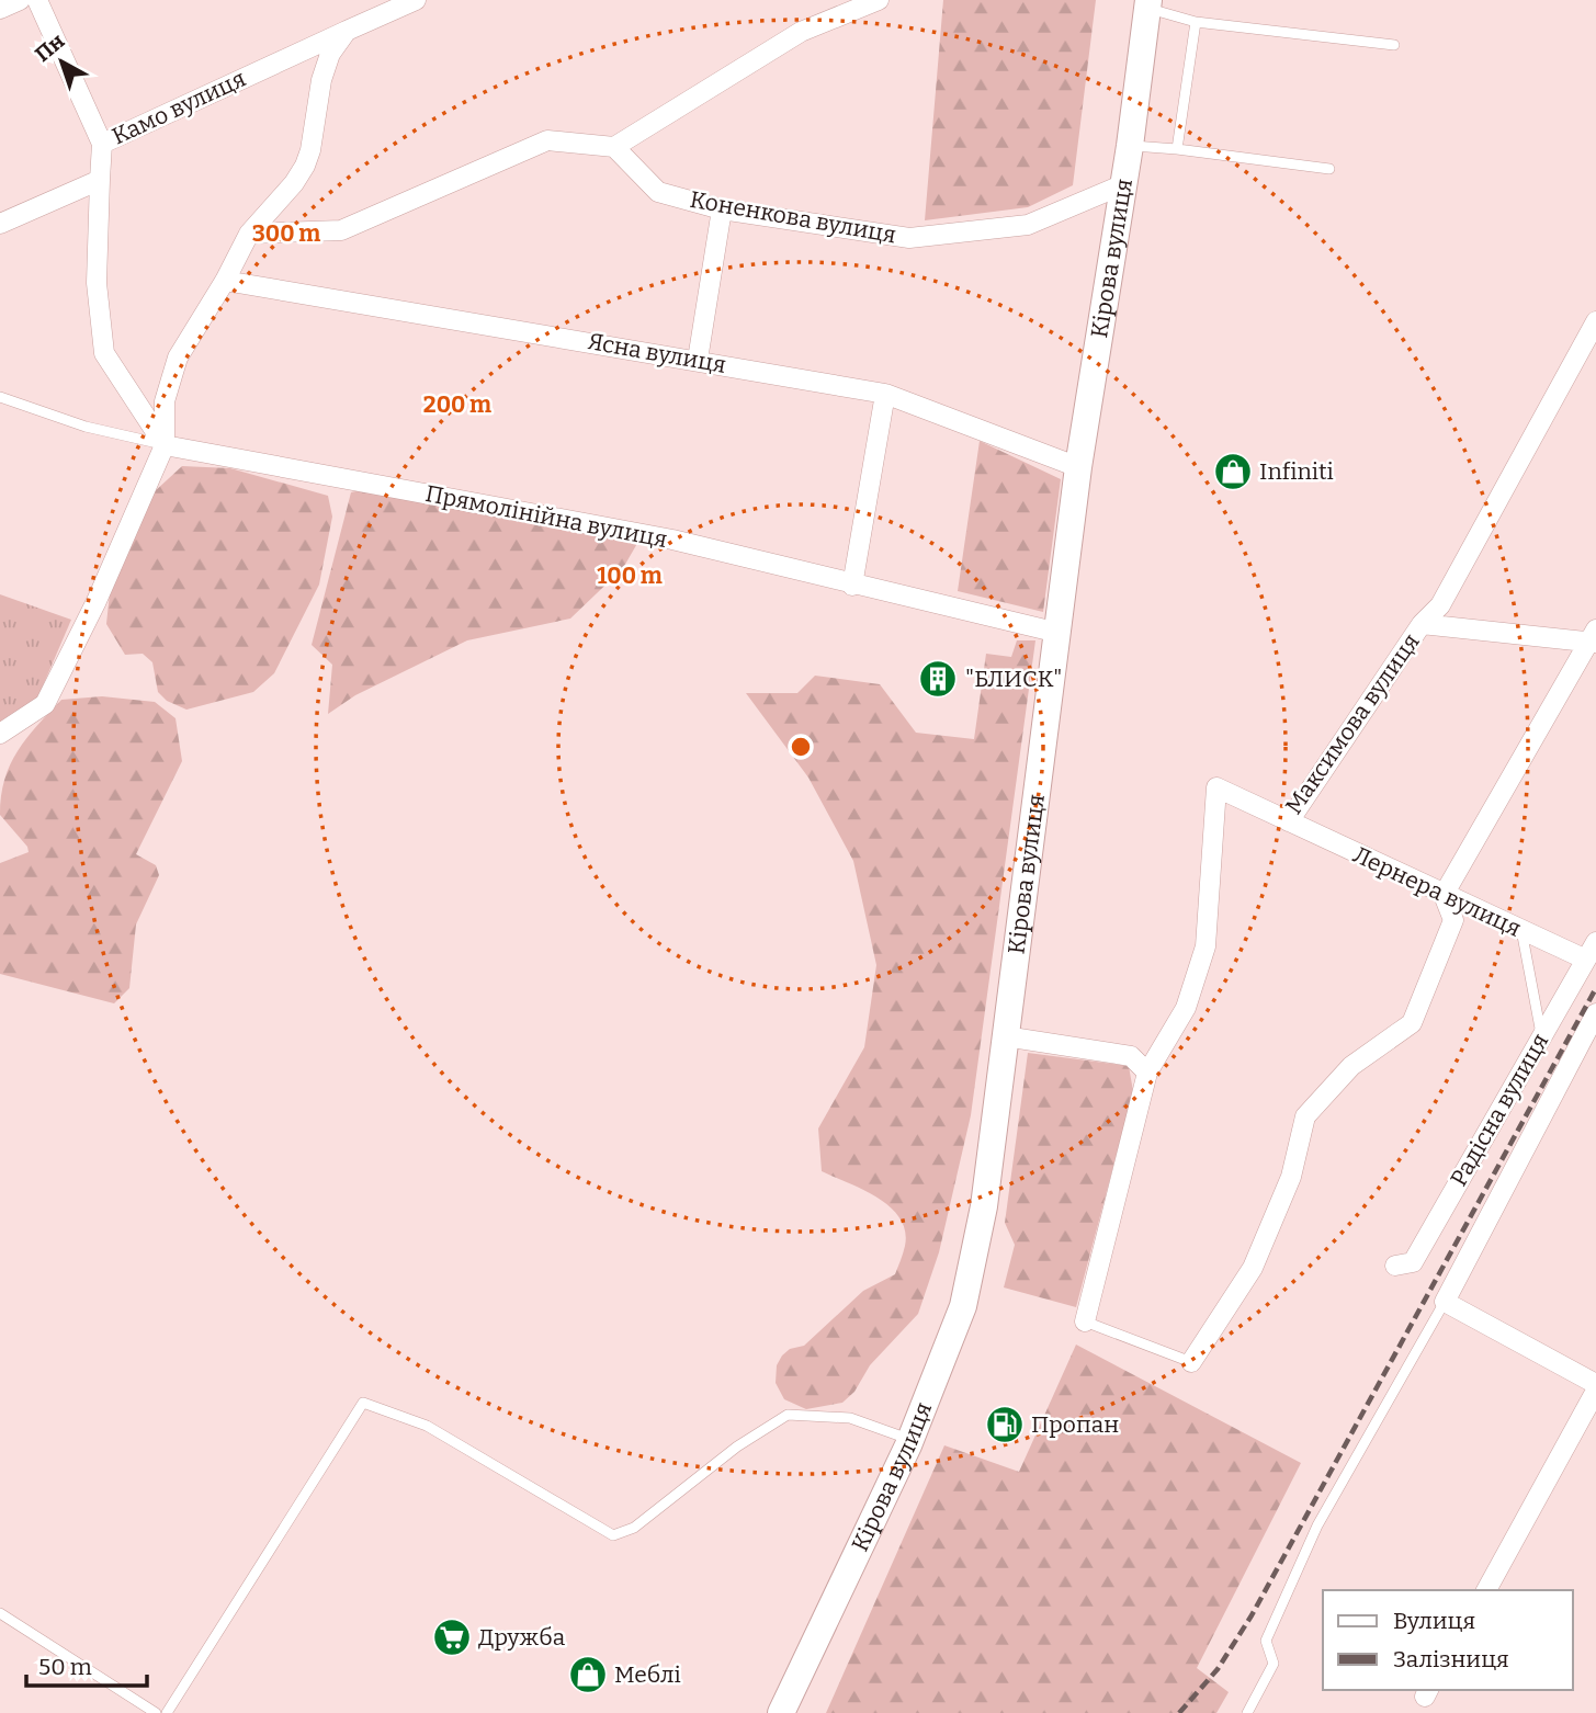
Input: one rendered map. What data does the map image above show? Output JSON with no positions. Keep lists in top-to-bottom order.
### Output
{
  "streets": {
    "main road": ["Кірова вулиця"],
    "street": [
      "Камо вулиця",
      "Коненкова вулиця",
      "Ясна вулиця",
      "Прямолінійна вулиця",
      "Максимова вулиця",
      "Лернера вулиця",
      "Радісна вулиця"
    ]
  },
  "crossings": [
    ["Камо вулиця", "Прямолінійна вулиця"],
    ["Коненкова вулиця", "Кірова вулиця"],
    ["Кірова вулиця", "Ясна вулиця"],
    ["Кірова вулиця", "Прямолінійна вулиця"],
    ["Максимова вулиця", "Лернера вулиця"],
    ["Лернера вулиця", "Радісна вулиця"]
  ],
  "places": {
    "shop": ["Infiniti", "Меблі"],
    "building": ["\"БЛИСК\""],
    "fuel station": ["Пропан"],
    "supermarket": ["Дружба"]
  },
  "legend": ["Вулиця", "Залізниця"],
  "scale_bar": "50 m",
  "north": "top left",
  "rings": ["300 m", "200 m", "100 m"]
}
